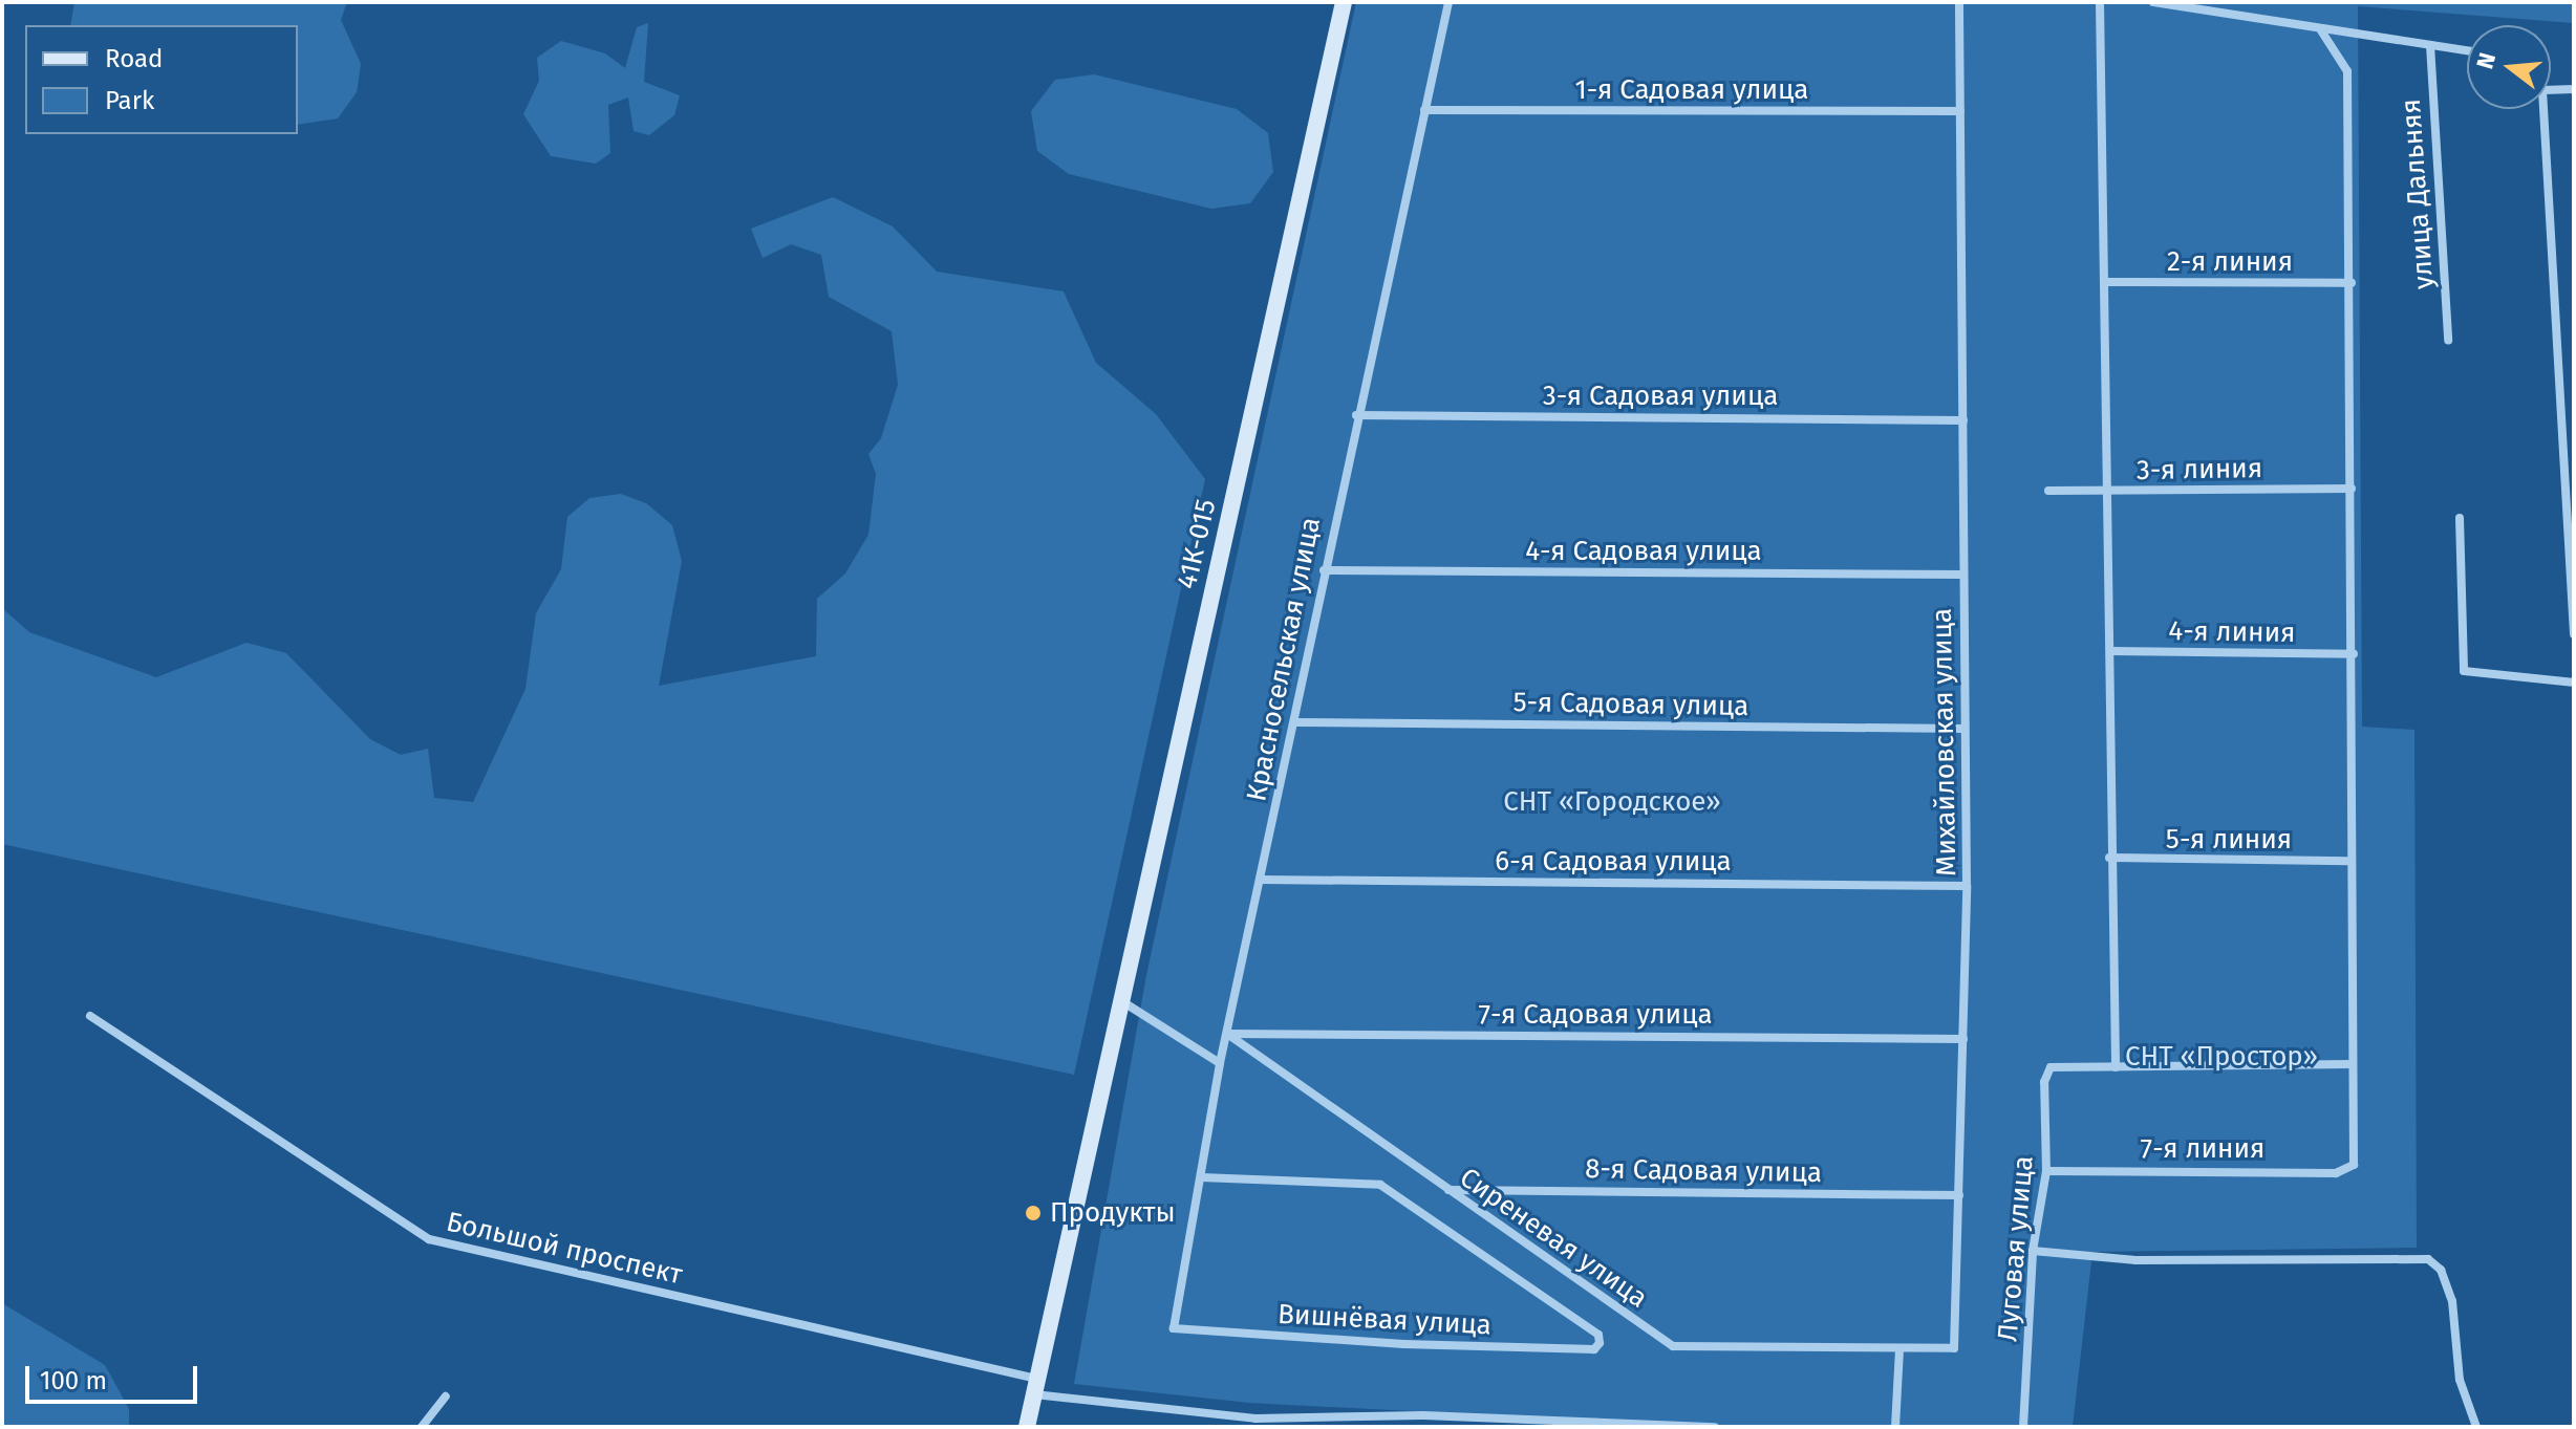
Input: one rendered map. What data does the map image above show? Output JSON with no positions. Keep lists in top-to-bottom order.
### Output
{
  "streets": {
    "main road": ["41К-015"],
    "street": [
      "1-я Садовая улица",
      "улица Дальняя",
      "2-я линия",
      "3-я Садовая улица",
      "3-я линия",
      "4-я Садовая улица",
      "4-я линия",
      "Красносельская улица",
      "5-я Садовая улица",
      "Михайловская улица",
      "5-я линия",
      "6-я Садовая улица",
      "7-я Садовая улица",
      "7-я линия",
      "8-я Садовая улица",
      "Сиреневая улица",
      "Большой проспект",
      "Луговая улица",
      "Вишнёвая улица"
    ]
  },
  "crossings": [
    ["1-я Садовая улица", "Красносельская улица"],
    ["1-я Садовая улица", "Михайловская улица"],
    ["3-я Садовая улица", "Красносельская улица"],
    ["3-я Садовая улица", "Михайловская улица"],
    ["41К-015", "Большой проспект"],
    ["4-я Садовая улица", "Красносельская улица"],
    ["4-я Садовая улица", "Михайловская улица"],
    ["Красносельская улица", "5-я Садовая улица"],
    ["Красносельская улица", "6-я Садовая улица"],
    ["Красносельская улица", "7-я Садовая улица"],
    ["Красносельская улица", "Сиреневая улица"],
    ["Красносельская улица", "Вишнёвая улица"],
    ["5-я Садовая улица", "Михайловская улица"],
    ["Михайловская улица", "6-я Садовая улица"],
    ["Михайловская улица", "7-я Садовая улица"],
    ["Михайловская улица", "8-я Садовая улица"],
    ["Михайловская улица", "Сиреневая улица"],
    ["7-я Садовая улица", "Сиреневая улица"],
    ["7-я линия", "Луговая улица"],
    ["8-я Садовая улица", "Сиреневая улица"]
  ],
  "parks": ["СНТ «Городское»", "СНТ «Простор»"],
  "places": ["Продукты"],
  "legend": ["Road", "Park"],
  "scale_bar": "100 m",
  "north": "left"
}
